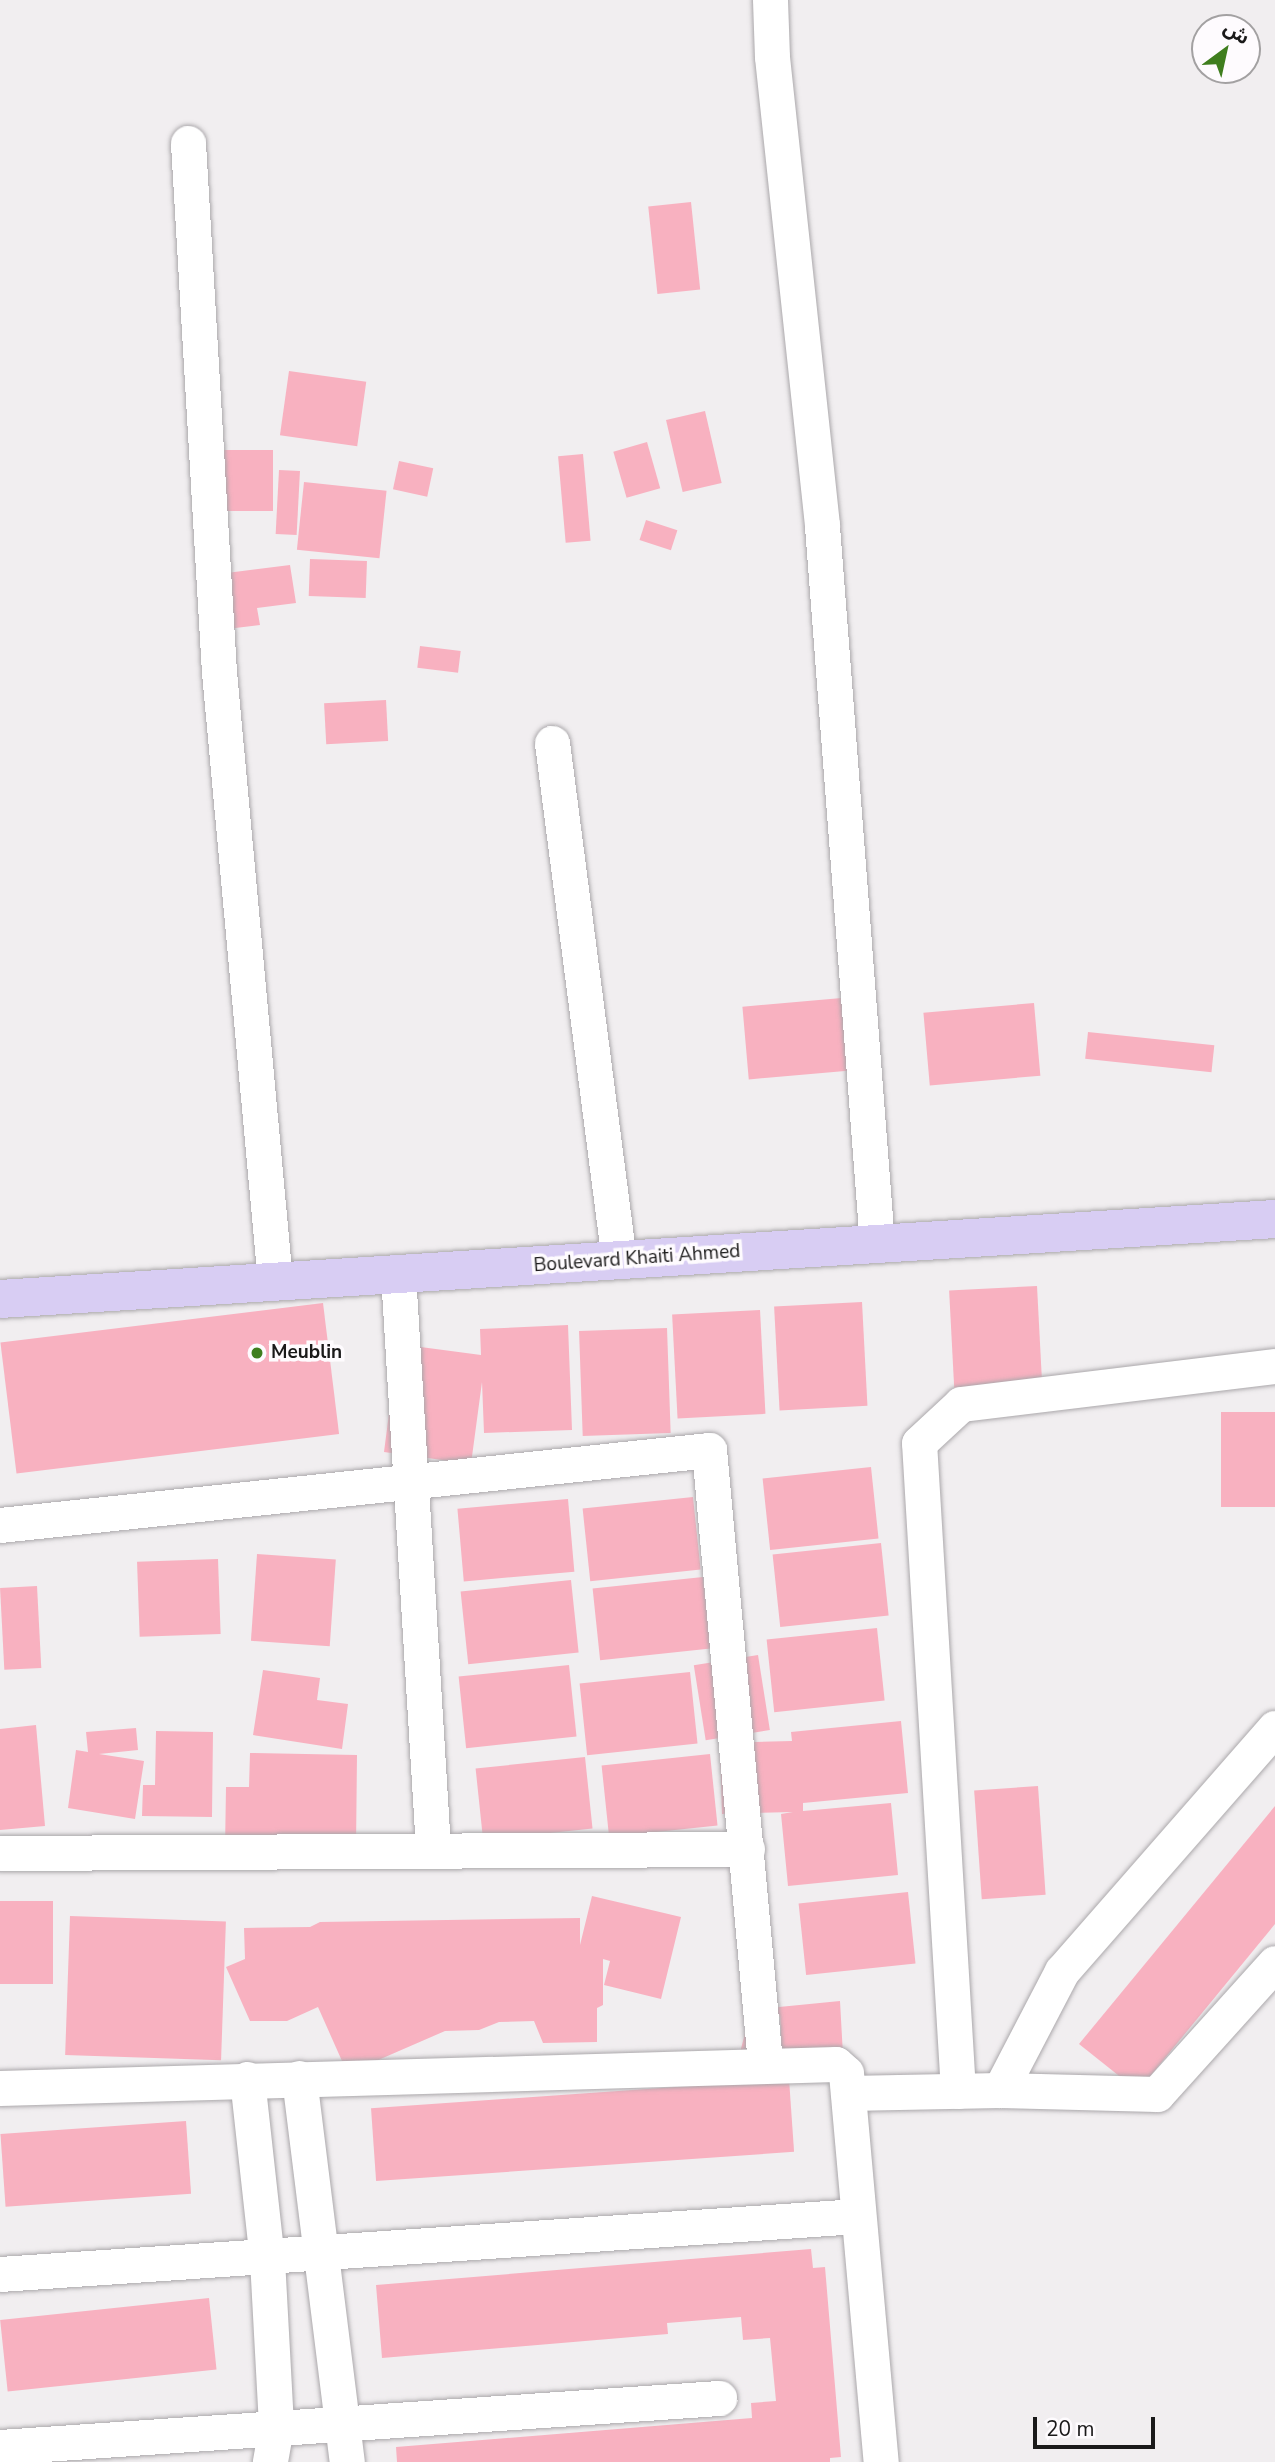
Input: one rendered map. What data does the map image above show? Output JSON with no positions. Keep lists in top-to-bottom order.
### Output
{
  "streets": {
    "highway": ["Boulevard Khaiti Ahmed"]
  },
  "places": ["Meublin"],
  "scale_bar": "20 m",
  "north": "top right"
}
